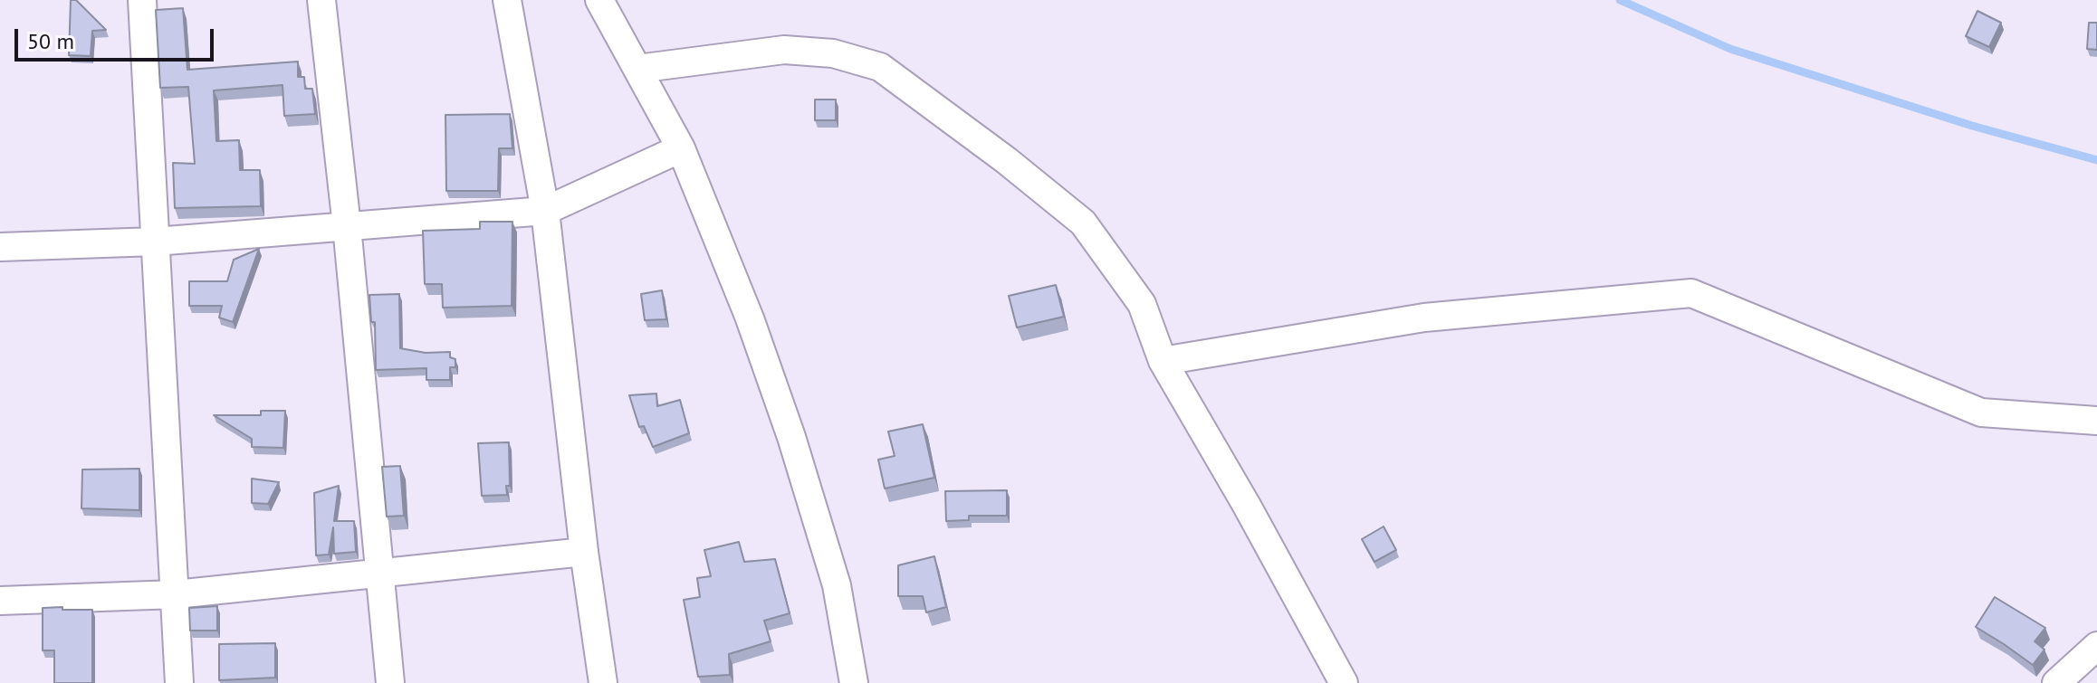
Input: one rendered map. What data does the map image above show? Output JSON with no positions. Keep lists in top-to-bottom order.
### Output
{
  "scale_bar": "50 m"
}
